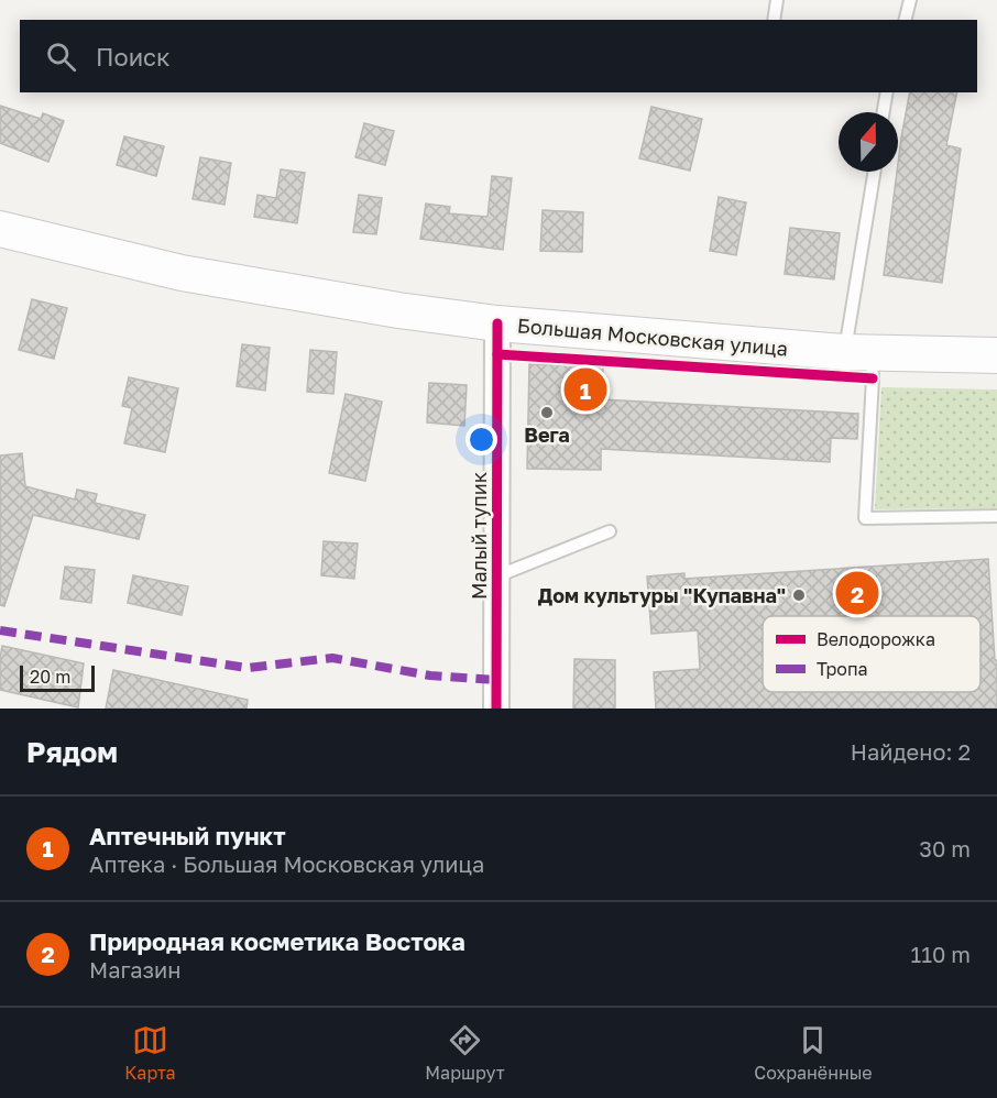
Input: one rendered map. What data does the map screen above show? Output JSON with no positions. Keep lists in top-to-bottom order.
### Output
{
  "streets": {
    "main road": ["Большая Московская улица"],
    "street": ["Малый тупик"]
  },
  "crossings": [
    ["Большая Московская улица", "Малый тупик"]
  ],
  "places": ["Вега", "Дом культуры \"Купавна\""],
  "legend": ["Велодорожка", "Тропа"],
  "scale_bar": "20 m",
  "north": "top",
  "page": {
    "search": "Поиск",
    "pins": ["1", "2"],
    "scale": "20 m",
    "heading": ["Рядом", "Найдено: 2"],
    "list": [
      {
        "mark": "1",
        "name": "Аптечный пункт",
        "note": "Аптека · Большая Московская улица",
        "value": "30 m"
      },
      {
        "mark": "2",
        "name": "Природная косметика Востока",
        "note": "Магазин",
        "value": "110 m"
      }
    ],
    "nav": ["Карта", "Маршрут", "Сохранённые"]
  }
}
